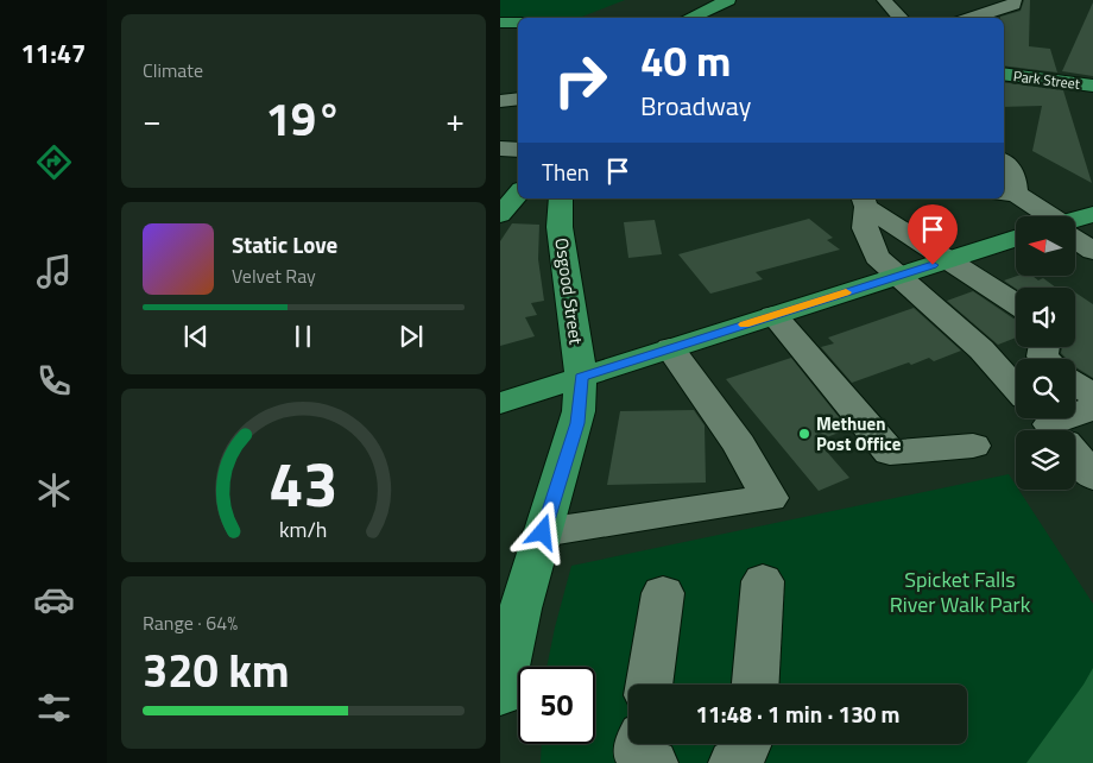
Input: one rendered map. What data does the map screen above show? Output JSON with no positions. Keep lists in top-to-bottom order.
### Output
{
  "streets": {
    "main road": ["Park Street", "Osgood Street"]
  },
  "parks": ["Spicket Falls River Walk Park"],
  "places": ["Methuen Post Office"],
  "north": "left",
  "page": {
    "tabs": "11:47",
    "tile": [
      "Climate",
      ["Range · 64%", "320 km"]
    ],
    "turn": ["40 m", "Broadway"],
    "heat": ["−", "19°", "+"],
    "then": "Then",
    "song": ["Static Love", "Velvet Ray"],
    "limit": "50",
    "trip": "11:48 · 1 min · 130 m",
    "gauge": ["43", "km/h"]
  }
}
